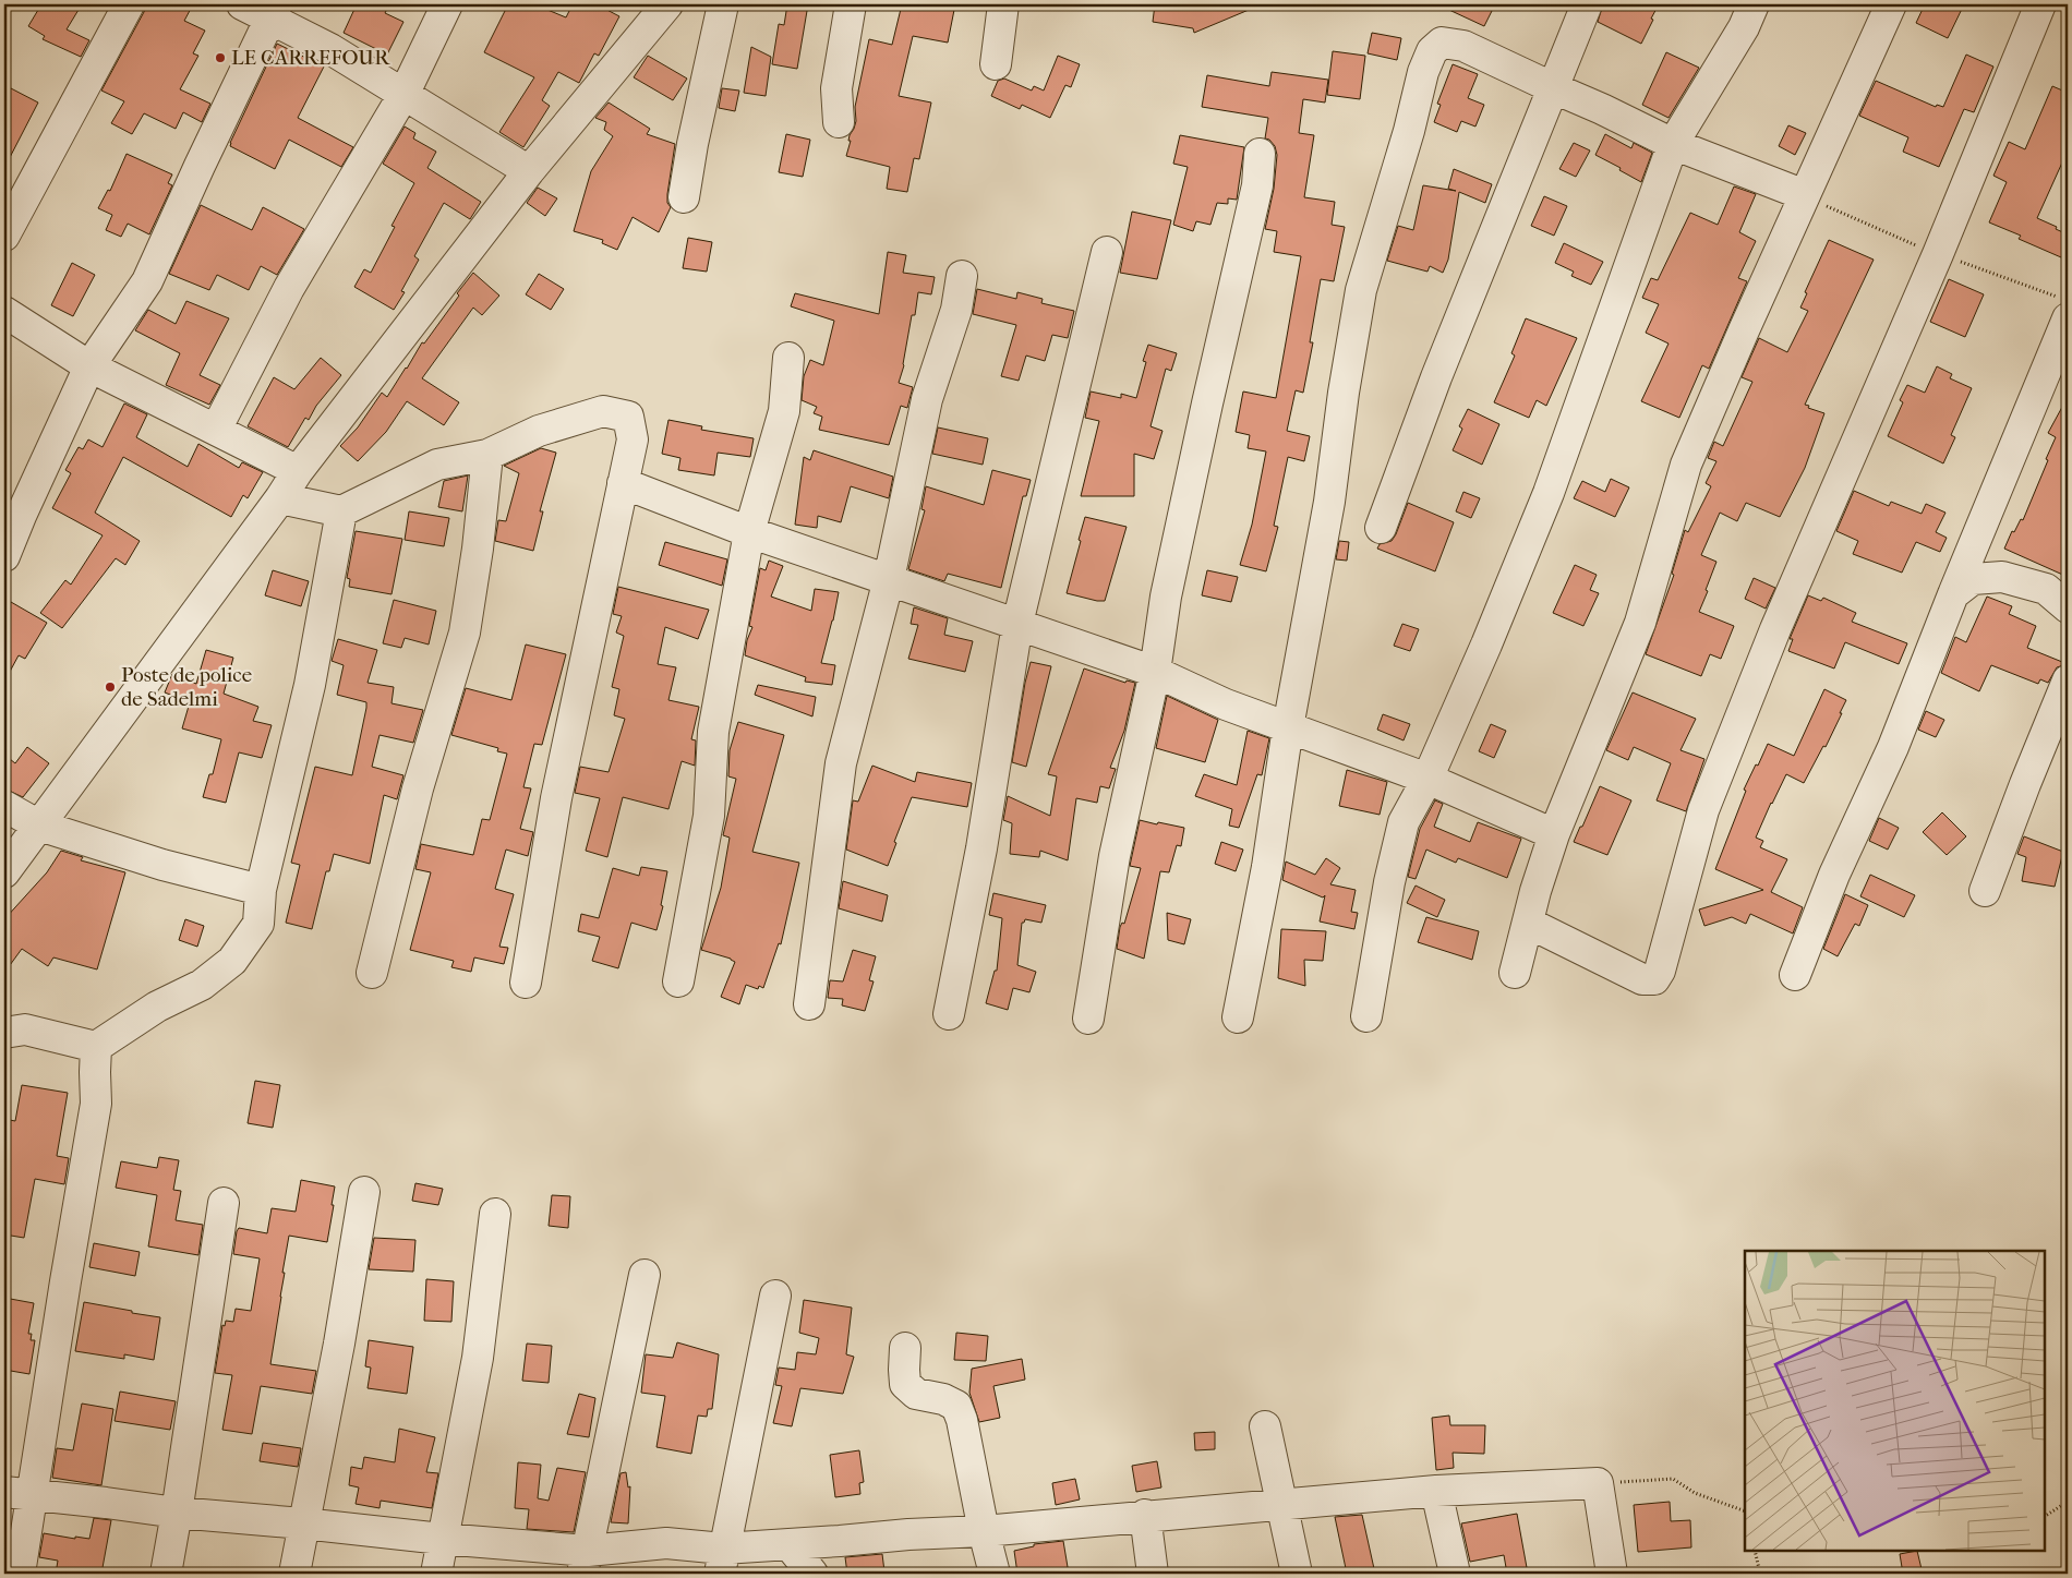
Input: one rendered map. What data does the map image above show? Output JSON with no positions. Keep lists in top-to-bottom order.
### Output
{
  "places": ["LE CARREFOUR", "Poste de police de Sadelmi"]
}
